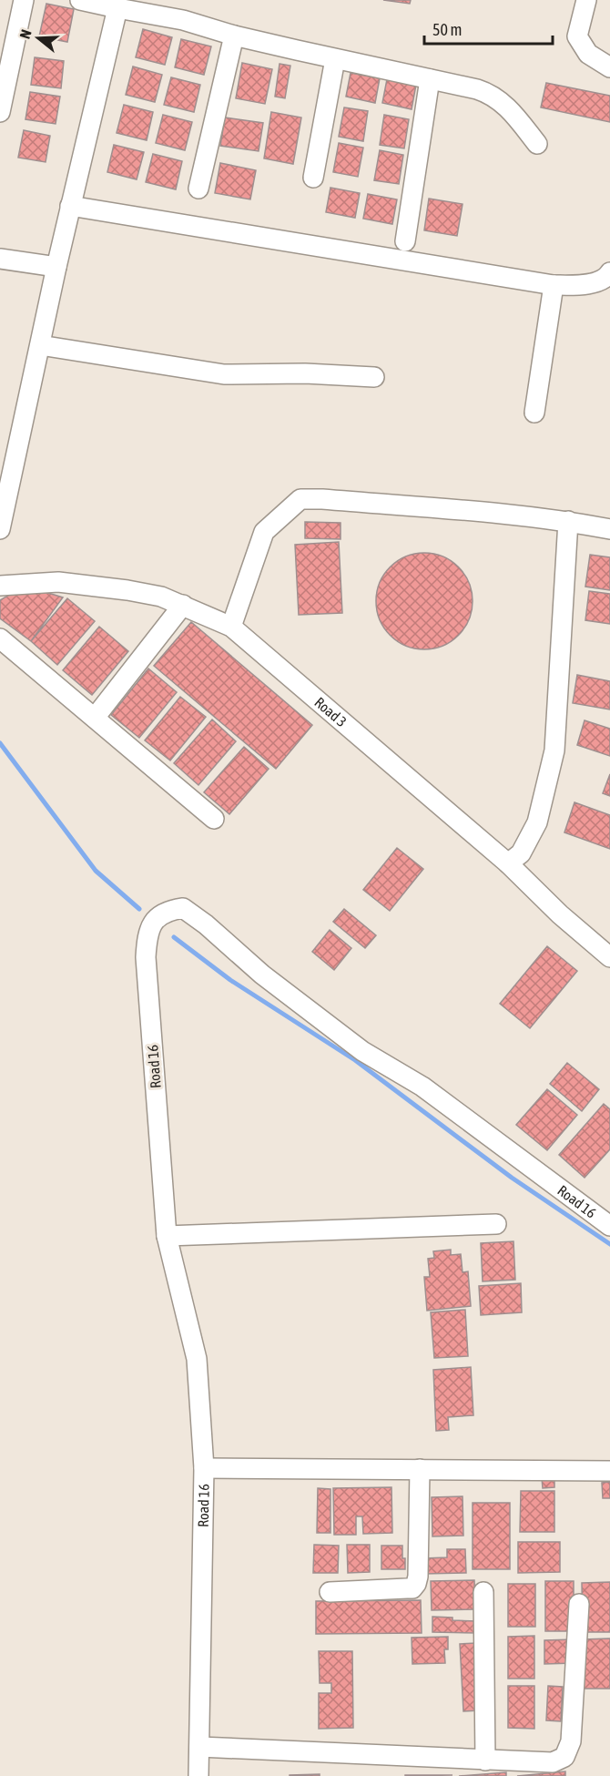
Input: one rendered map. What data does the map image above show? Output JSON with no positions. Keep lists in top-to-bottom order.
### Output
{
  "streets": {
    "street": ["Road 3", "Road 16"]
  },
  "scale_bar": "50 m",
  "north": "left"
}
